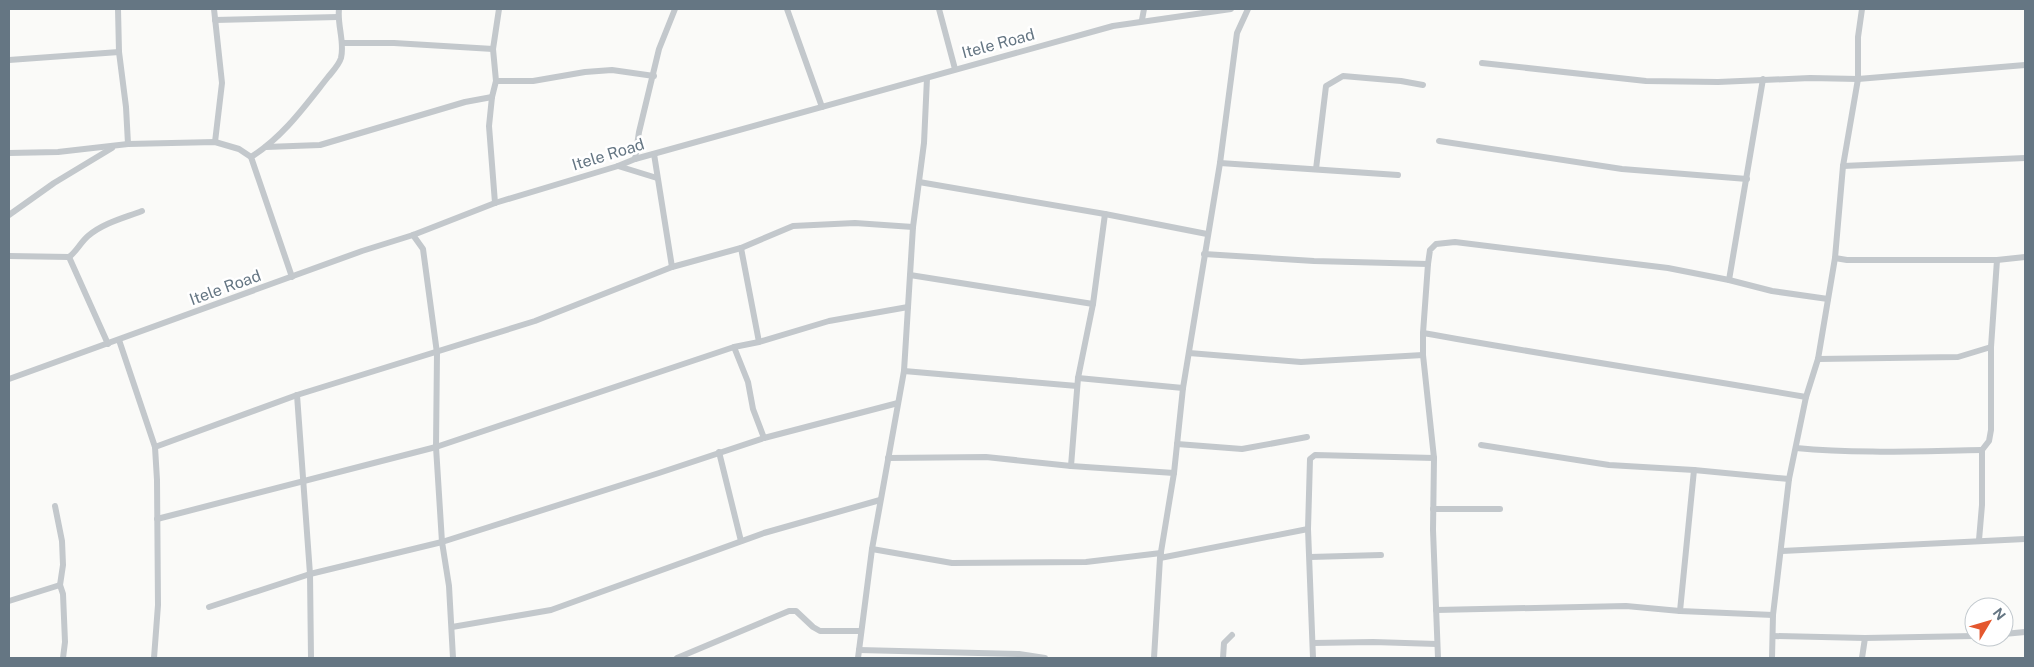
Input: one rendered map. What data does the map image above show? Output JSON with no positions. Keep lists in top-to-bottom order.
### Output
{
  "streets": {
    "street": ["Itele Road"]
  },
  "north": "top right"
}
